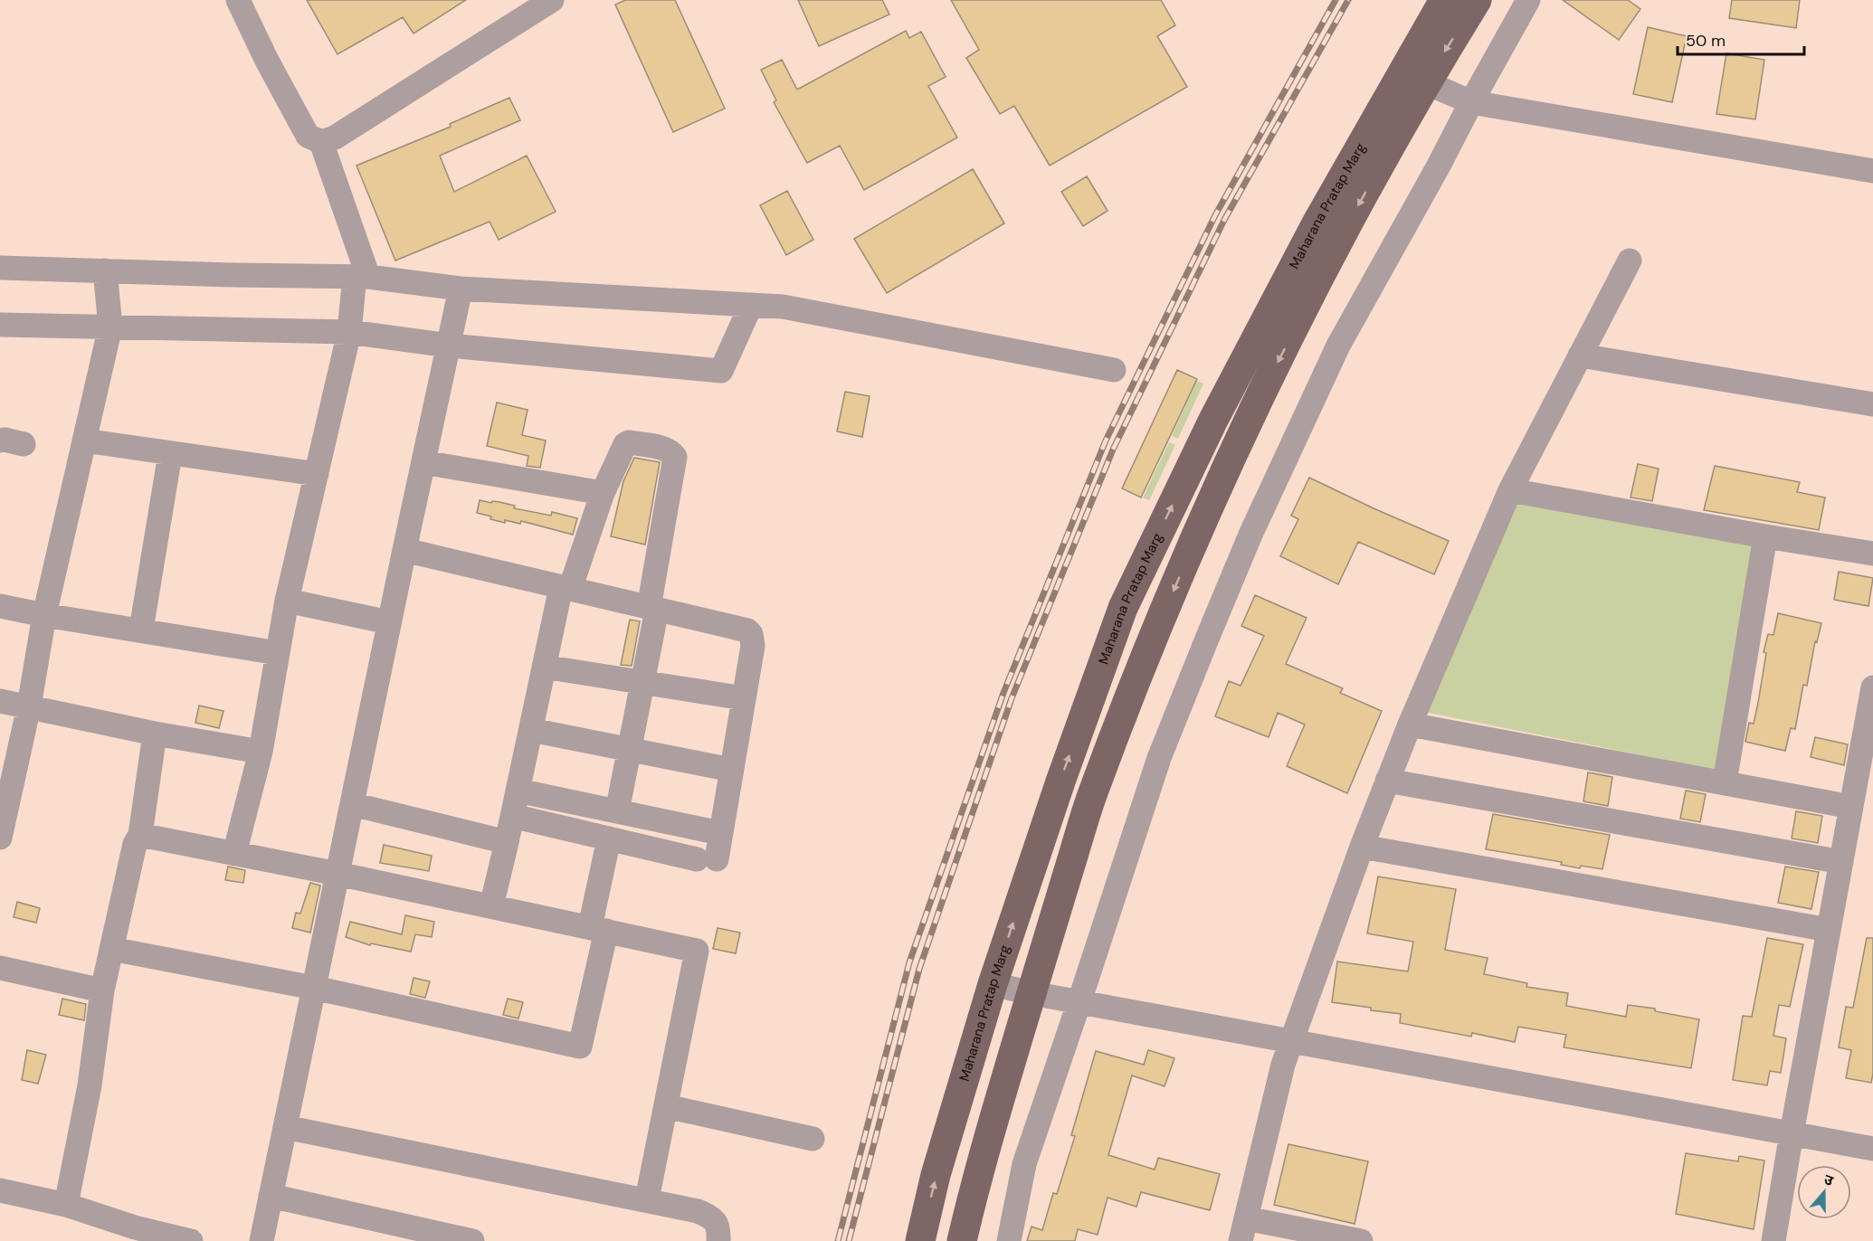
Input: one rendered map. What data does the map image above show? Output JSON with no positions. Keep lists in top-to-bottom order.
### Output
{
  "streets": {
    "main road": ["Maharana Pratap Marg"]
  },
  "scale_bar": "50 m",
  "north": "top"
}
